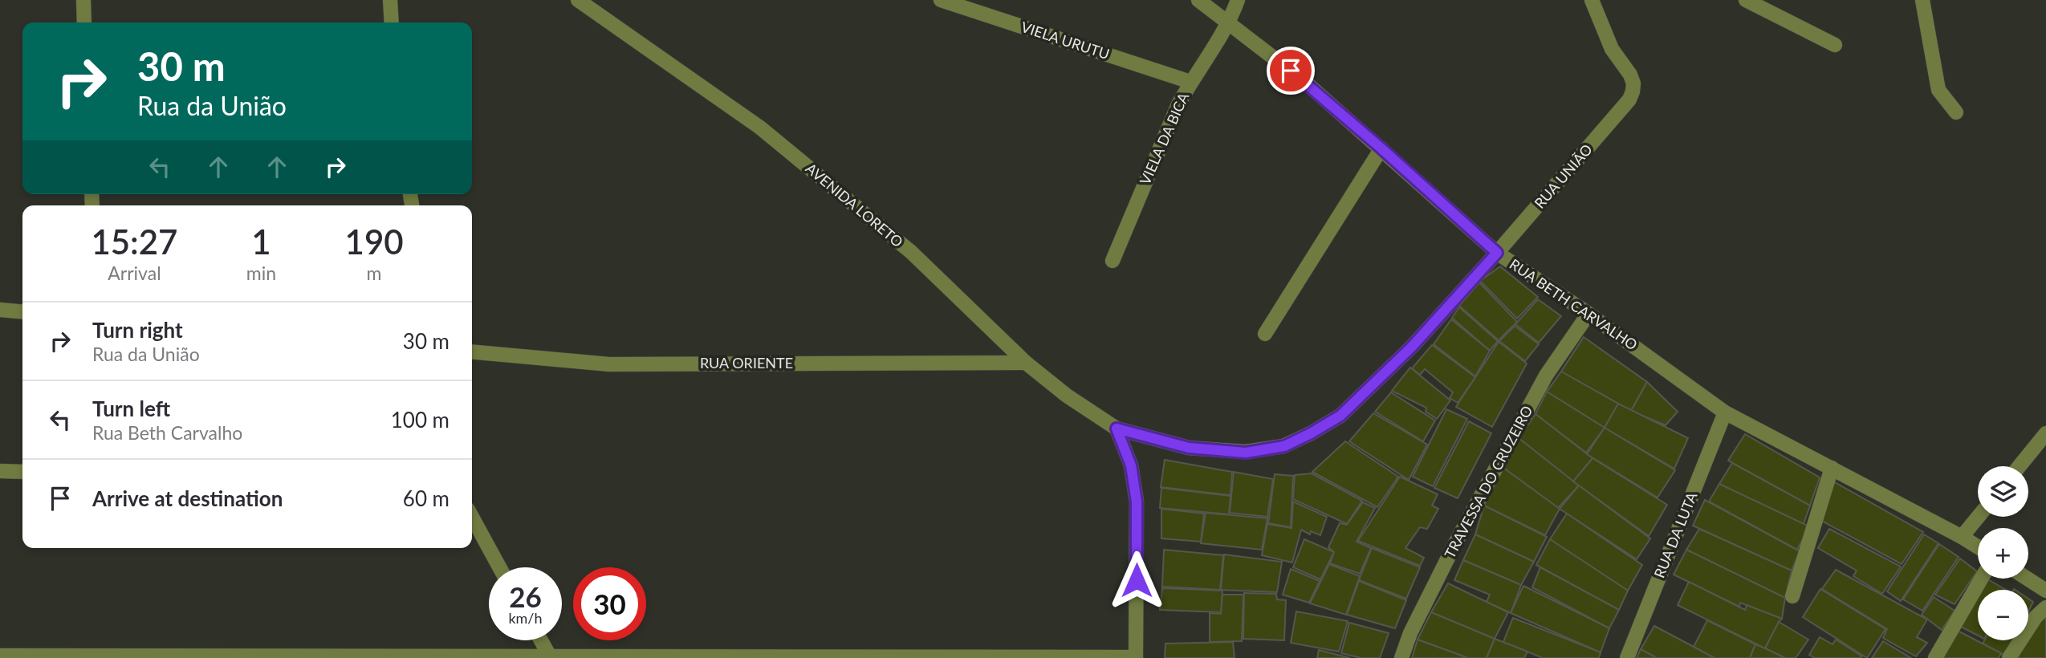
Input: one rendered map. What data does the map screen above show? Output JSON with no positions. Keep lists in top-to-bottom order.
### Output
{
  "streets": {
    "street": [
      "VIELA URUTU",
      "VIELA DA BICA",
      "RUA UNIÃO",
      "AVENIDA LORETO",
      "RUA BETH CARVALHO",
      "RUA ORIENTE",
      "TRAVESSA DO CRUZEIRO",
      "RUA DA LUTA"
    ]
  },
  "crossings": [
    ["VIELA URUTU", "VIELA DA BICA"],
    ["VIELA DA BICA", "RUA BETH CARVALHO"],
    ["RUA UNIÃO", "AVENIDA LORETO"],
    ["RUA UNIÃO", "RUA BETH CARVALHO"],
    ["AVENIDA LORETO", "RUA ORIENTE"],
    ["RUA BETH CARVALHO", "TRAVESSA DO CRUZEIRO"],
    ["RUA BETH CARVALHO", "RUA DA LUTA"]
  ],
  "page": {
    "turn": ["30 m", "Rua da União"],
    "eta": [
      "15:27",
      "Arrival",
      "1",
      "min",
      "190",
      "m"
    ],
    "list": [
      {
        "name": "Turn right",
        "note": "Rua da União",
        "value": "30 m"
      },
      {
        "name": "Turn left",
        "note": "Rua Beth Carvalho",
        "value": "100 m"
      },
      {
        "name": "Arrive at destination",
        "value": "60 m"
      }
    ],
    "map_buttons": ["+", "−"],
    "speed": "26 km/h",
    "limit": "30"
  }
}
